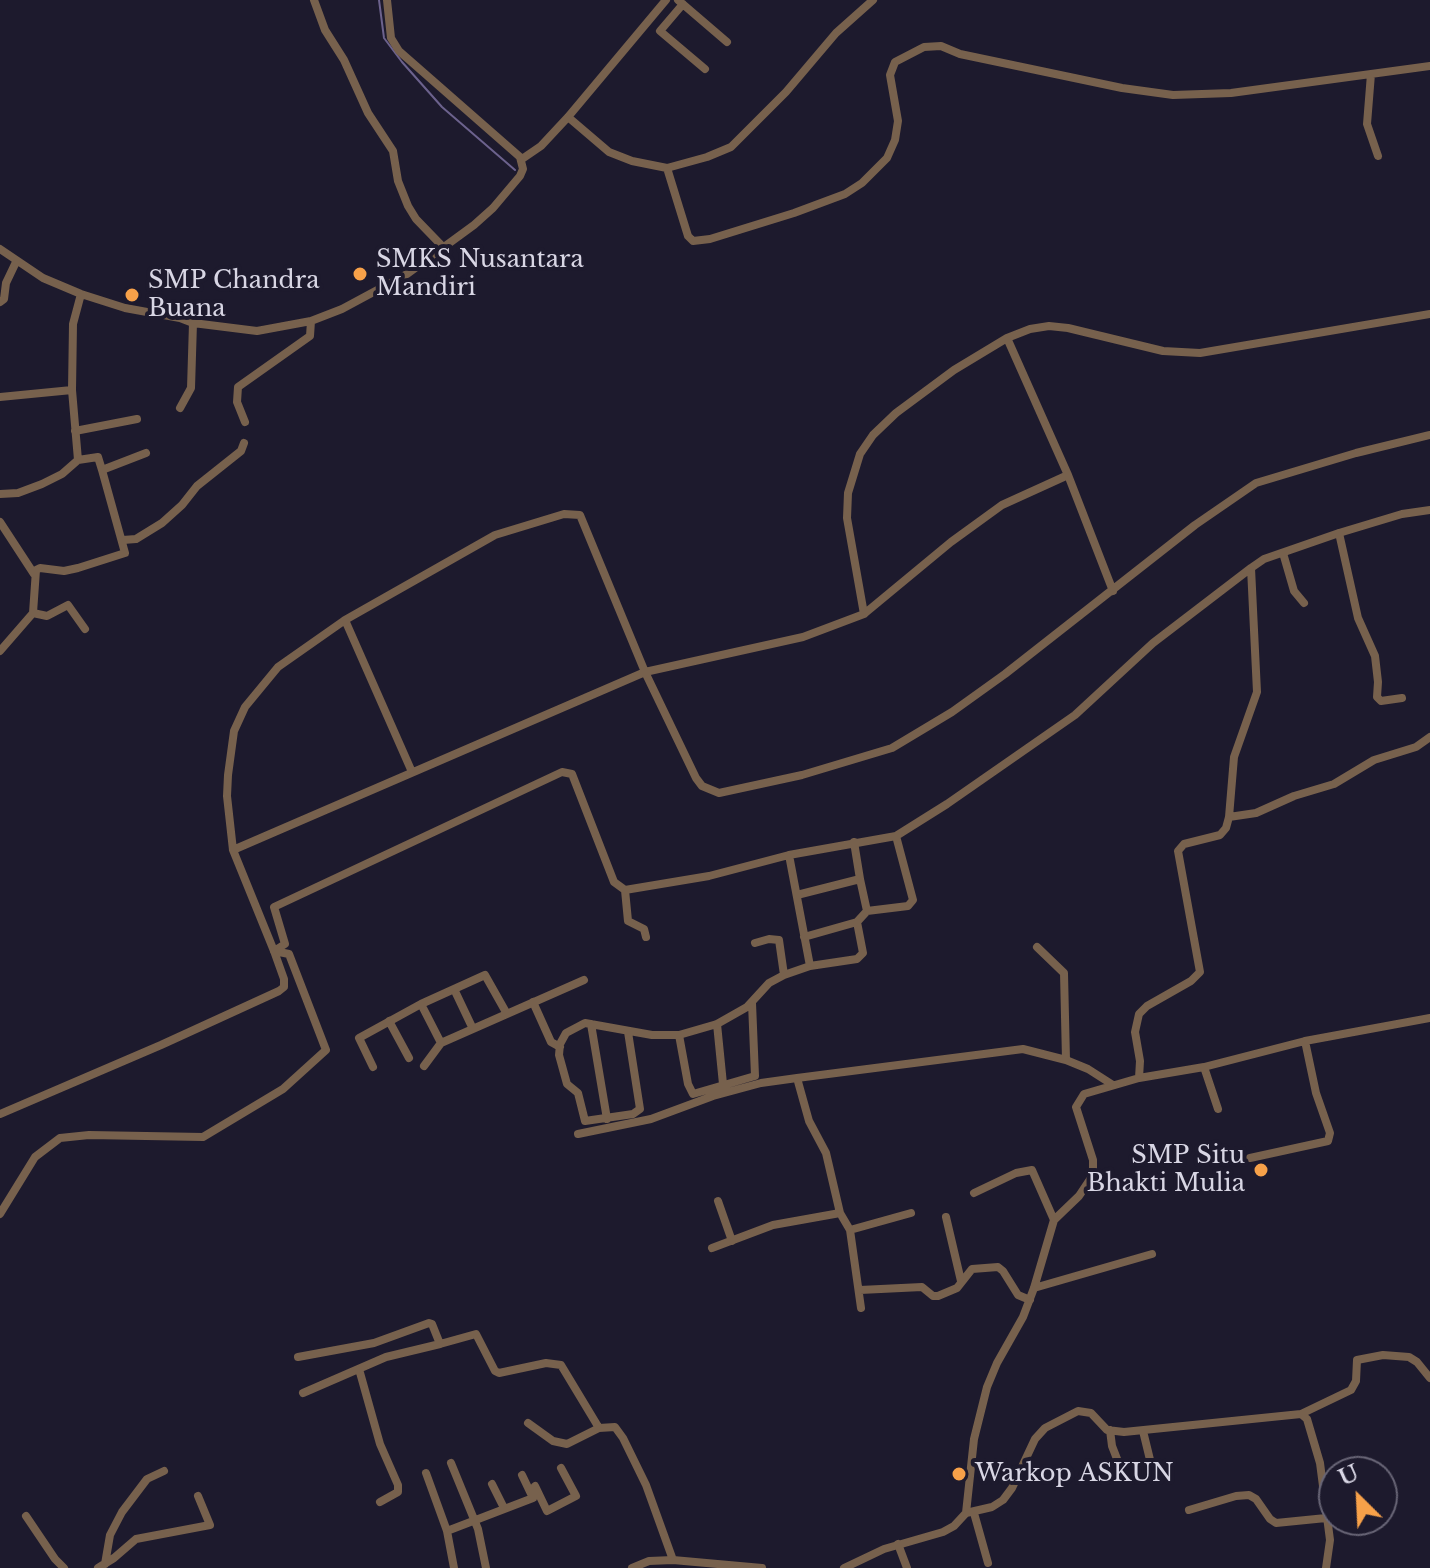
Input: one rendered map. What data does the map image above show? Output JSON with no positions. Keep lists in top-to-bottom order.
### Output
{
  "places": [
    "SMKS Nusantara Mandiri",
    "SMP Chandra Buana",
    "SMP Situ Bhakti Mulia",
    "Warkop ASKUN"
  ],
  "north": "top left"
}
